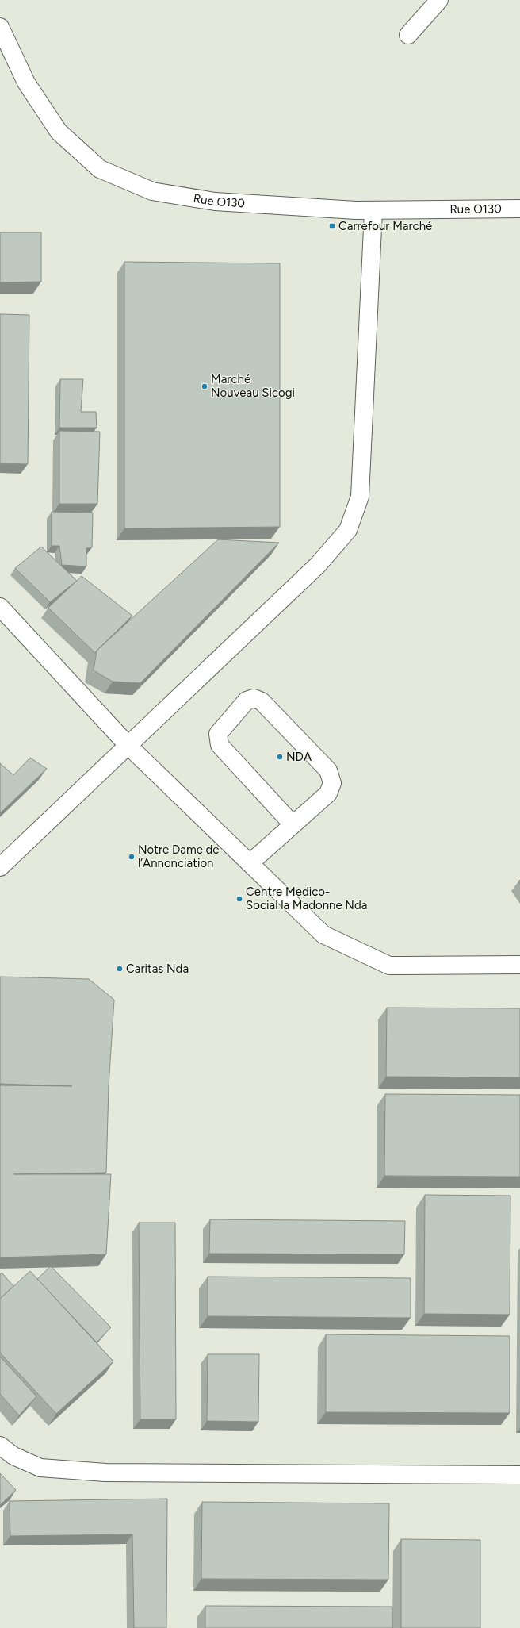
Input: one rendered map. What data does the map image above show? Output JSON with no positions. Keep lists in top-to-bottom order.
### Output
{
  "streets": {
    "street": ["Rue O130"]
  },
  "places": {
    "transit": ["Carrefour Marché"],
    "other": [
      "Marché Nouveau Sicogi",
      "NDA",
      "Notre Dame de l’Annonciation",
      "Centre Medico- Social la Madonne Nda",
      "Caritas Nda"
    ]
  }
}
